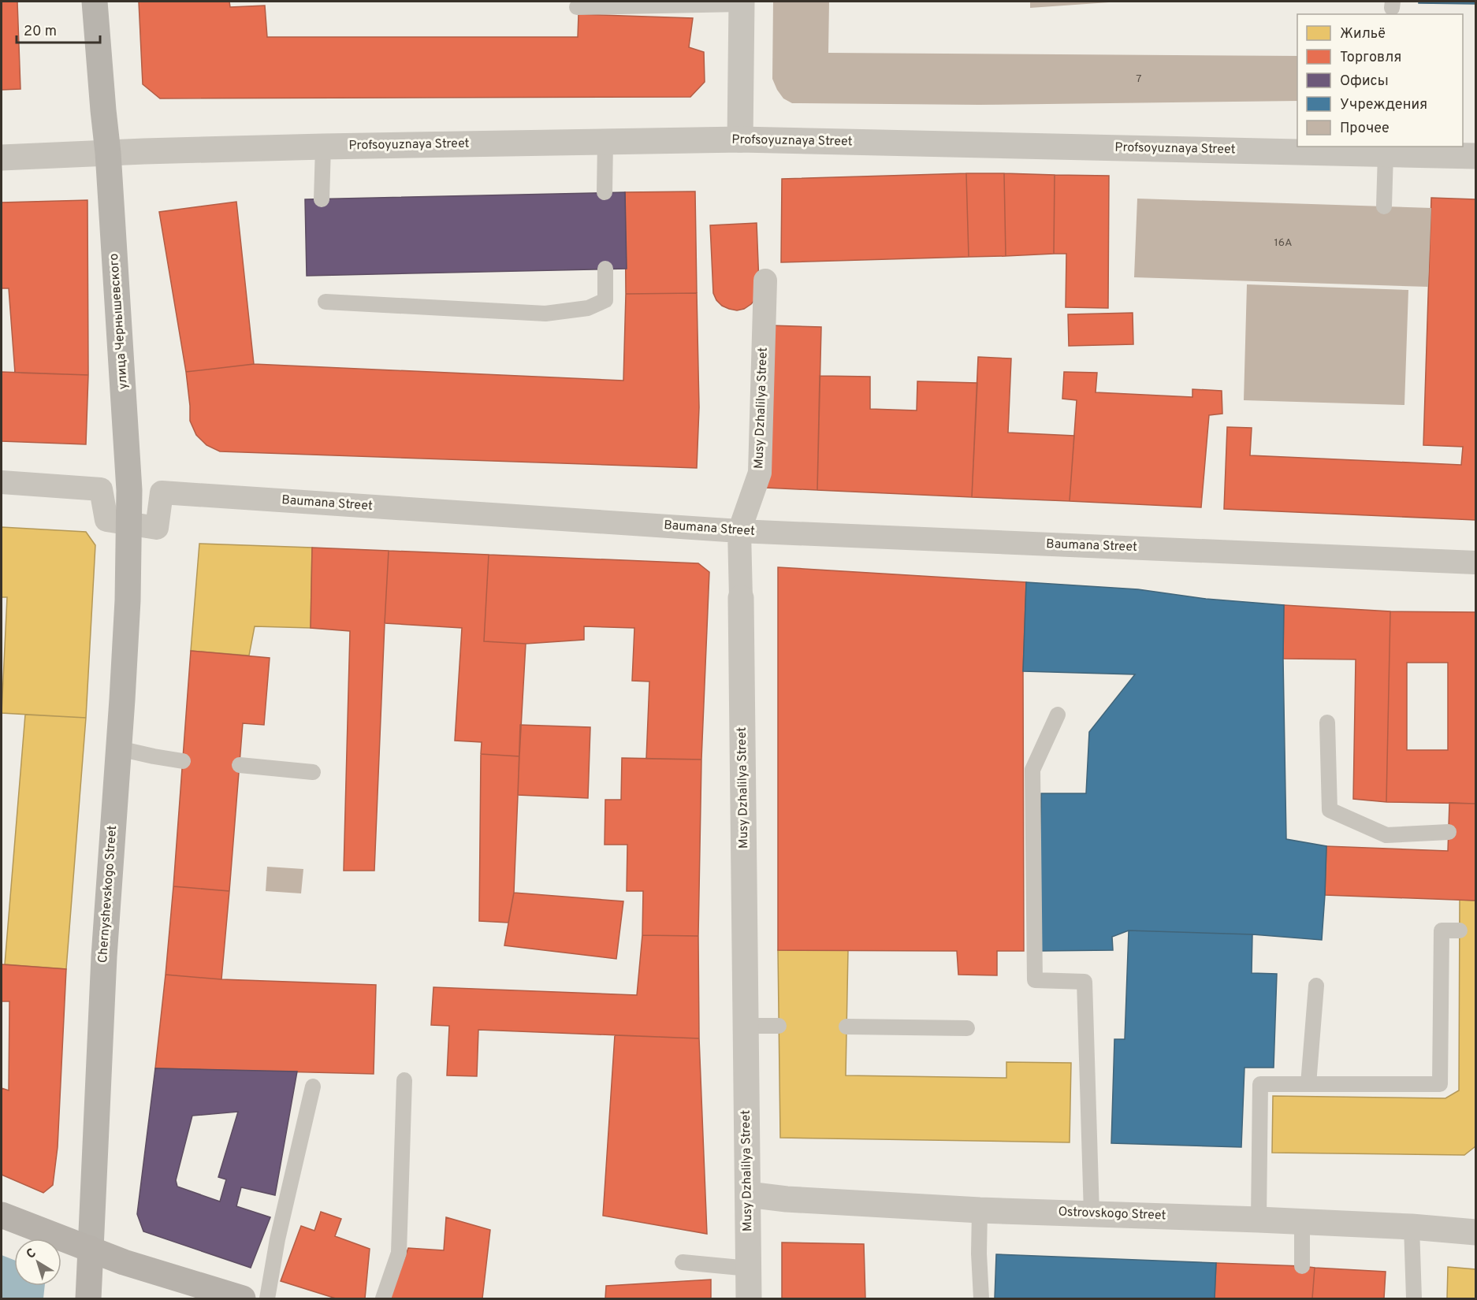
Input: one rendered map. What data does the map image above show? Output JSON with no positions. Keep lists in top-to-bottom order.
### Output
{
  "streets": {
    "main road": ["улица Чернышевского", "Chernyshevskogo Street"],
    "street": [
      "Profsoyuznaya Street",
      "Musy Dzhalilya Street",
      "Baumana Street",
      "Ostrovskogo Street"
    ]
  },
  "crossings": [
    ["Profsoyuznaya Street", "улица Чернышевского"],
    ["улица Чернышевского", "Chernyshevskogo Street"],
    ["Musy Dzhalilya Street", "Baumana Street"],
    ["Musy Dzhalilya Street", "Ostrovskogo Street"],
    ["Baumana Street", "Chernyshevskogo Street"]
  ],
  "house_numbers": ["7", "16А"],
  "legend": [
    "Жильё",
    "Торговля",
    "Офисы",
    "Учреждения",
    "Прочее"
  ],
  "scale_bar": "20 m",
  "north": "top left"
}
